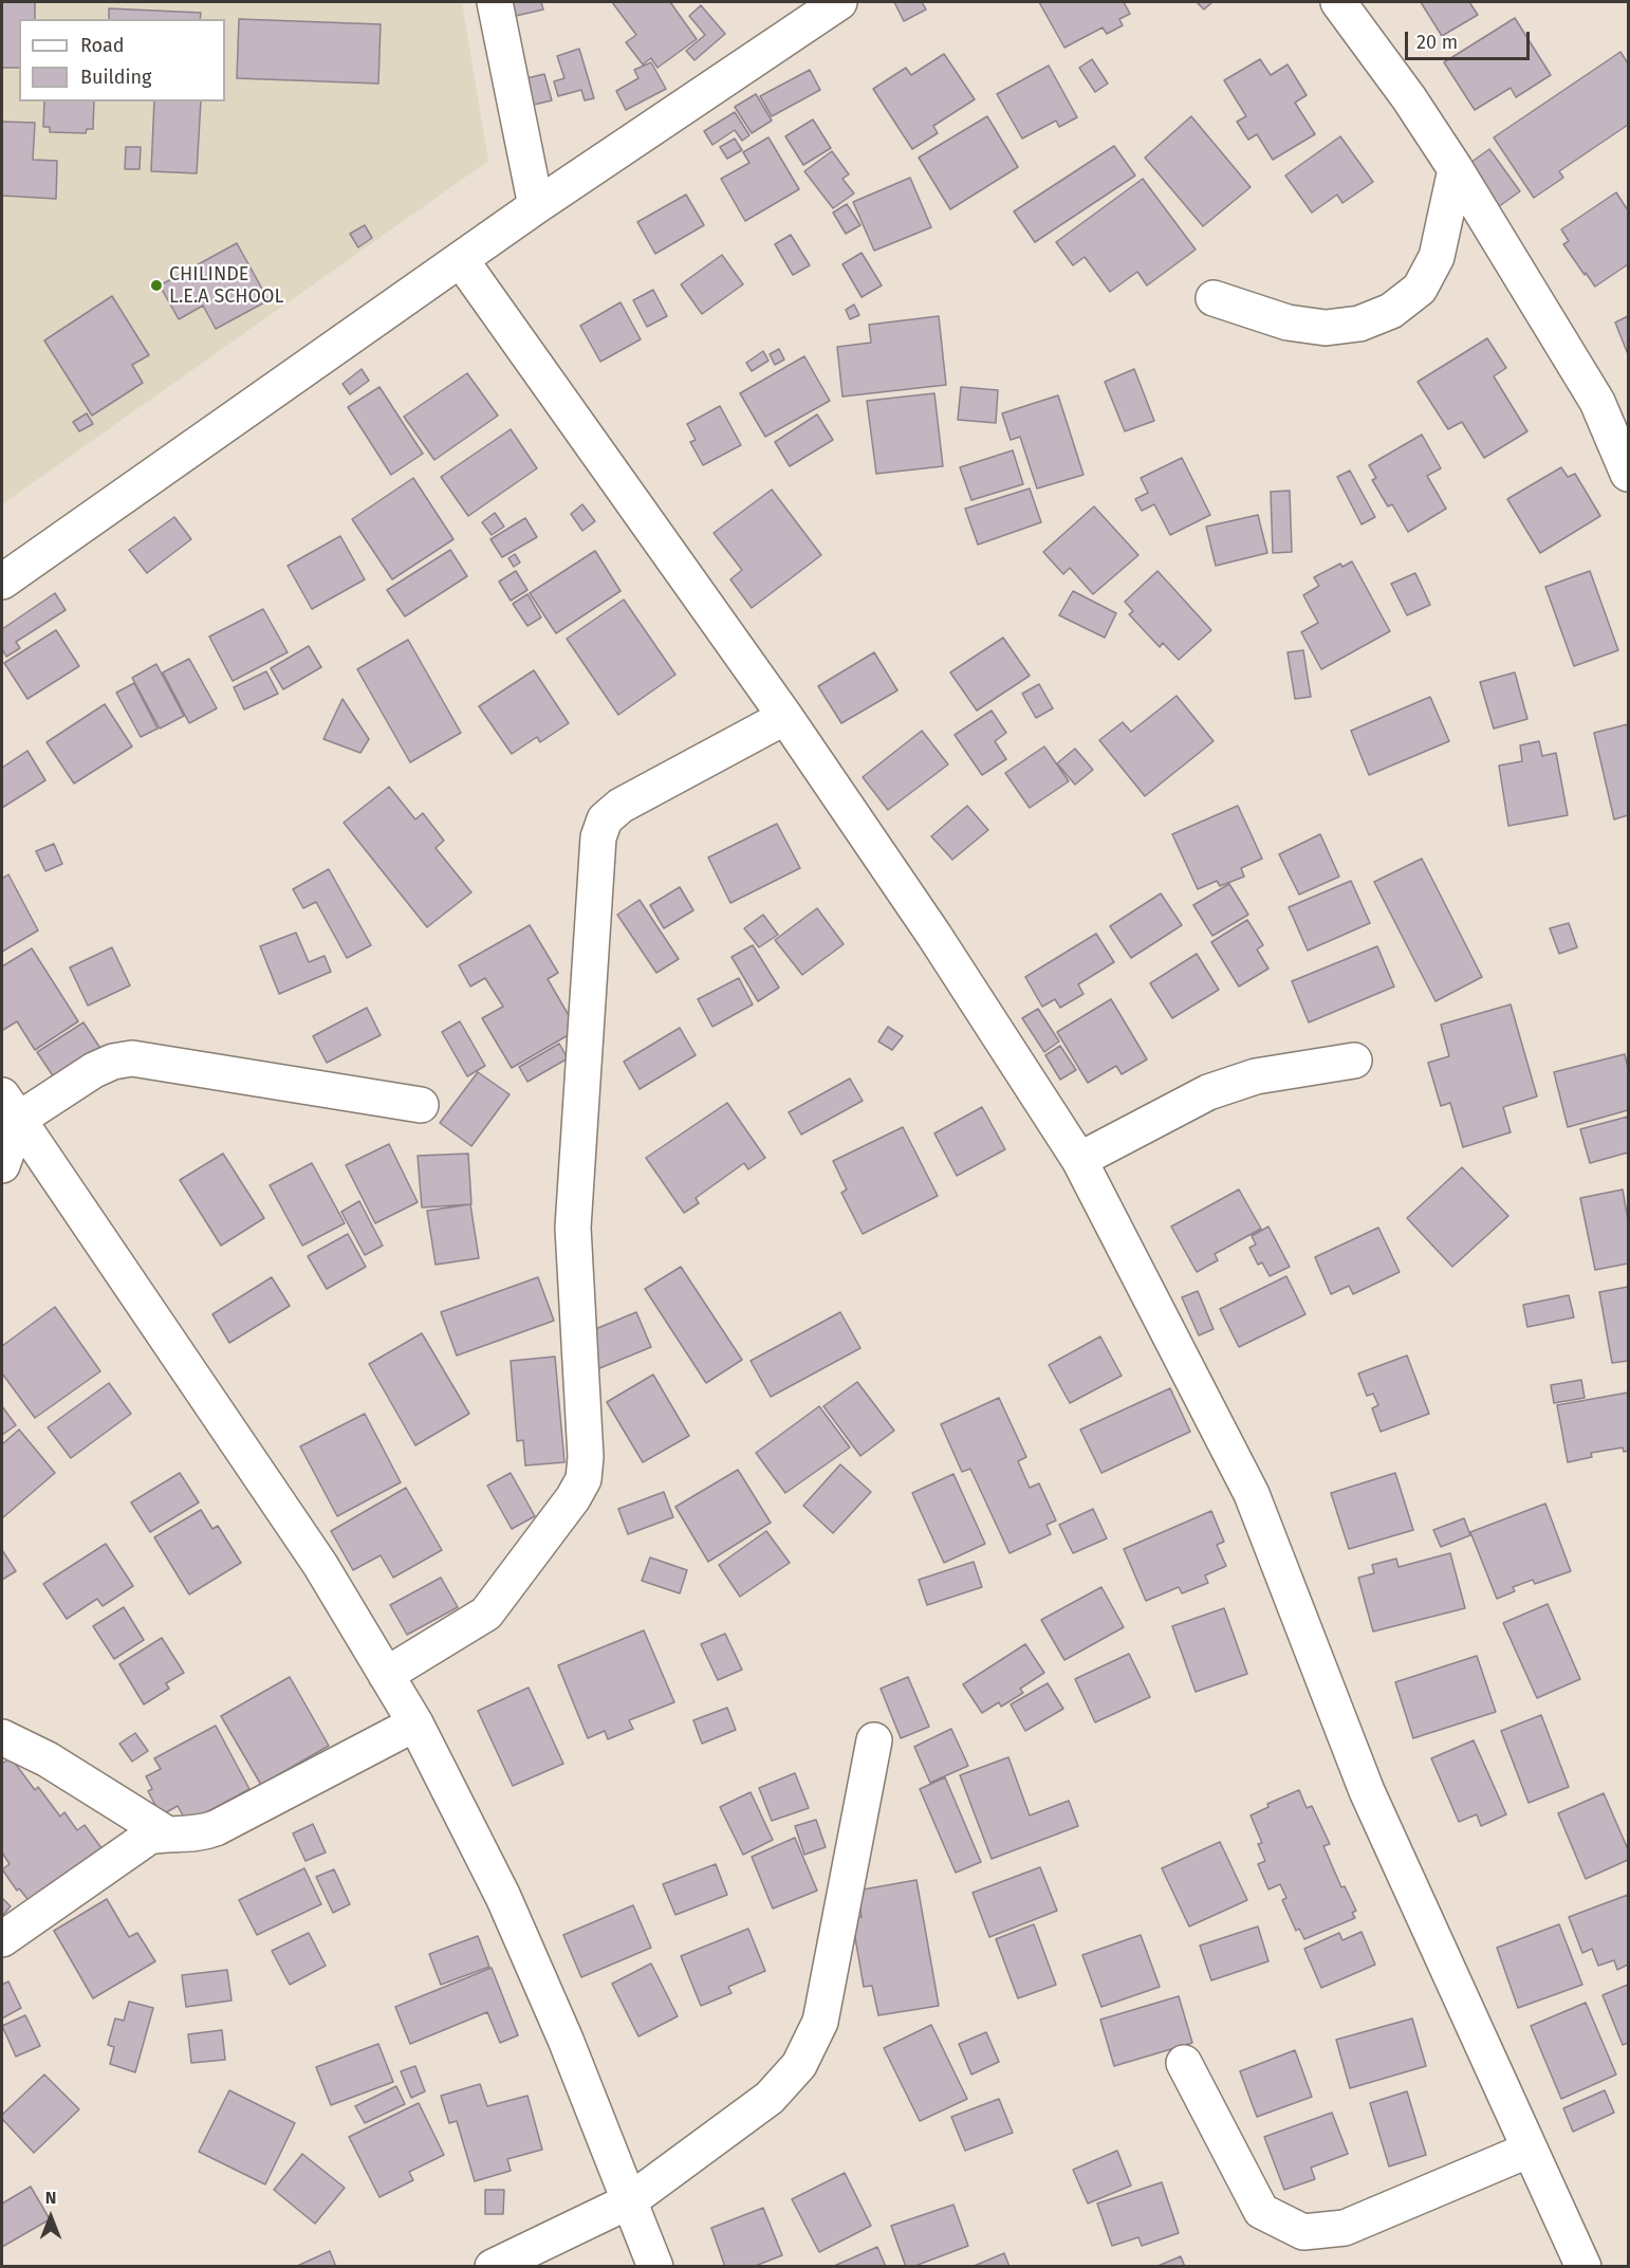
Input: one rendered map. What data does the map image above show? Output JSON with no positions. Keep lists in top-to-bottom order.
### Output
{
  "places": ["CHILINDE L.E.A SCHOOL"],
  "legend": ["Road", "Building"],
  "scale_bar": "20 m",
  "north": "top"
}
